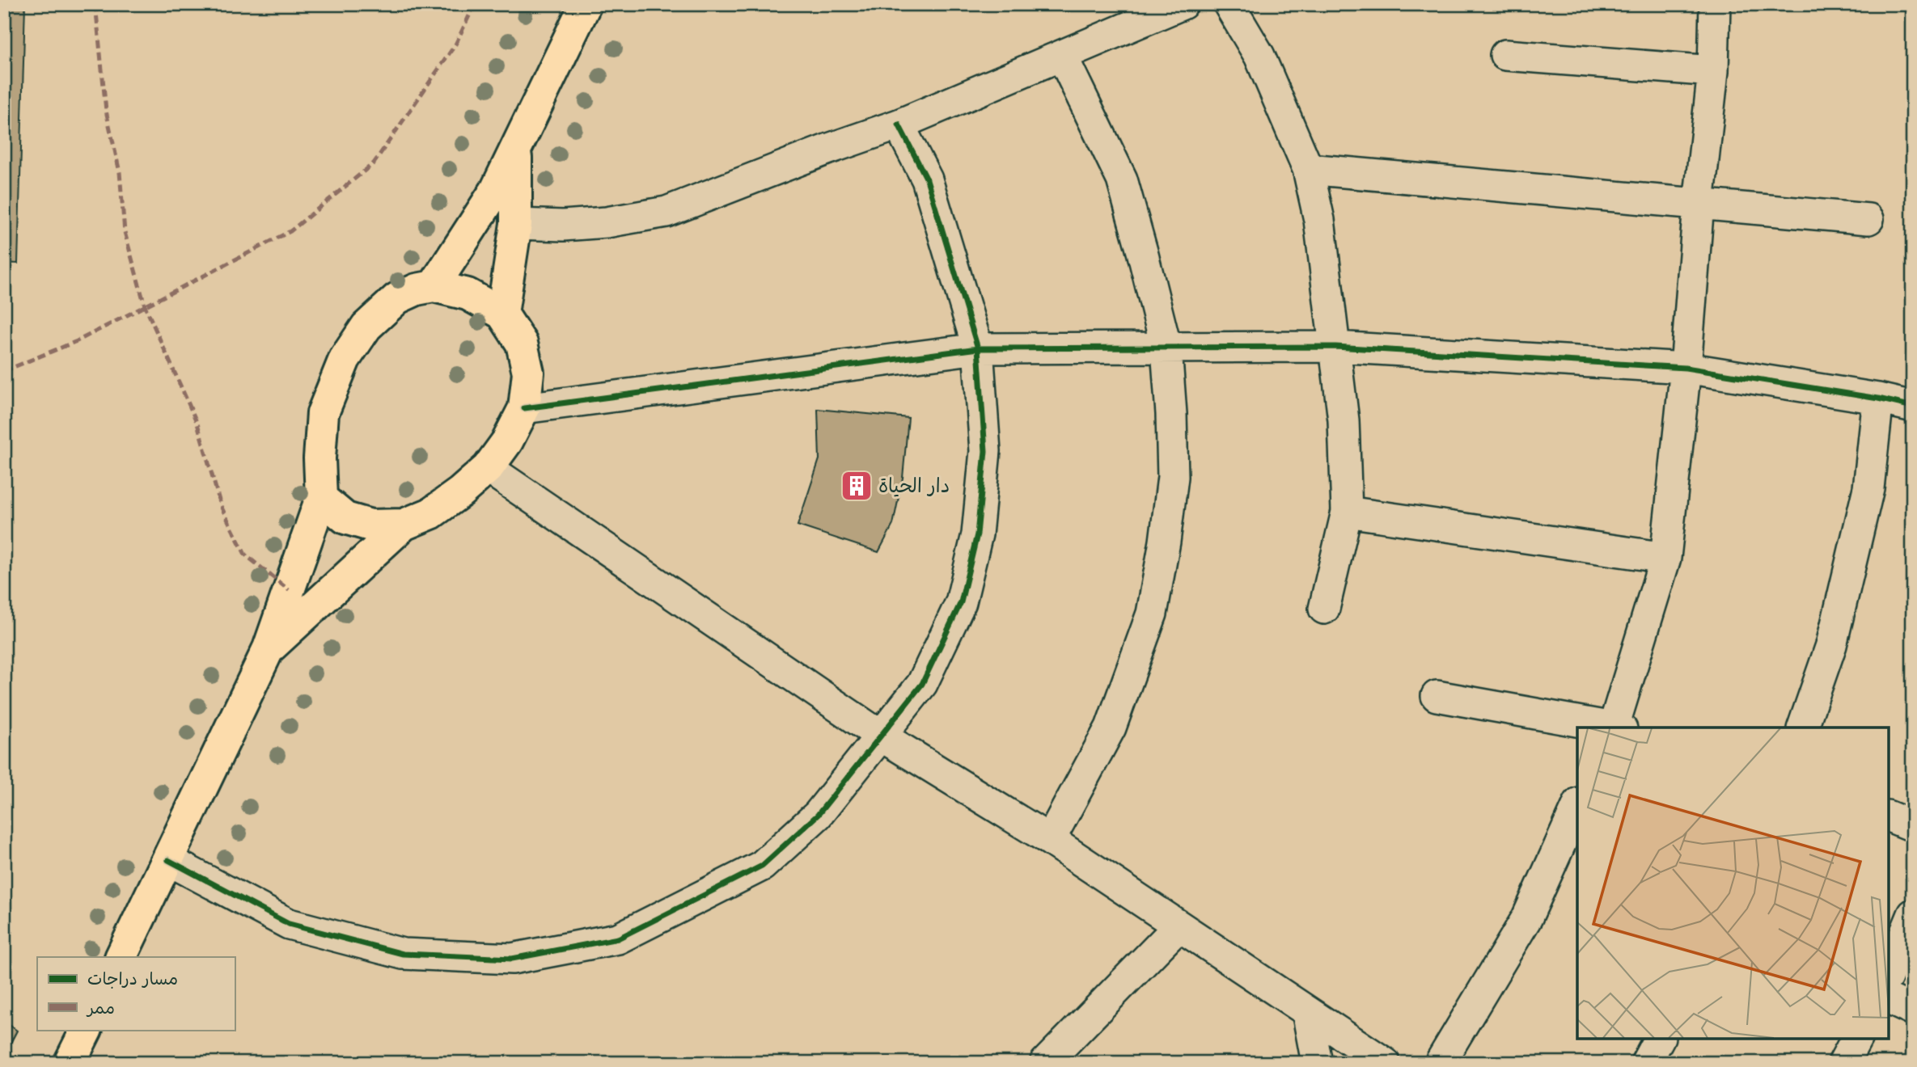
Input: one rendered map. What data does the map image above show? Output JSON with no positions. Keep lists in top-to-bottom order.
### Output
{
  "places": {
    "building": ["دار الحياة"]
  },
  "legend": ["مسار دراجات", "ممر"]
}
